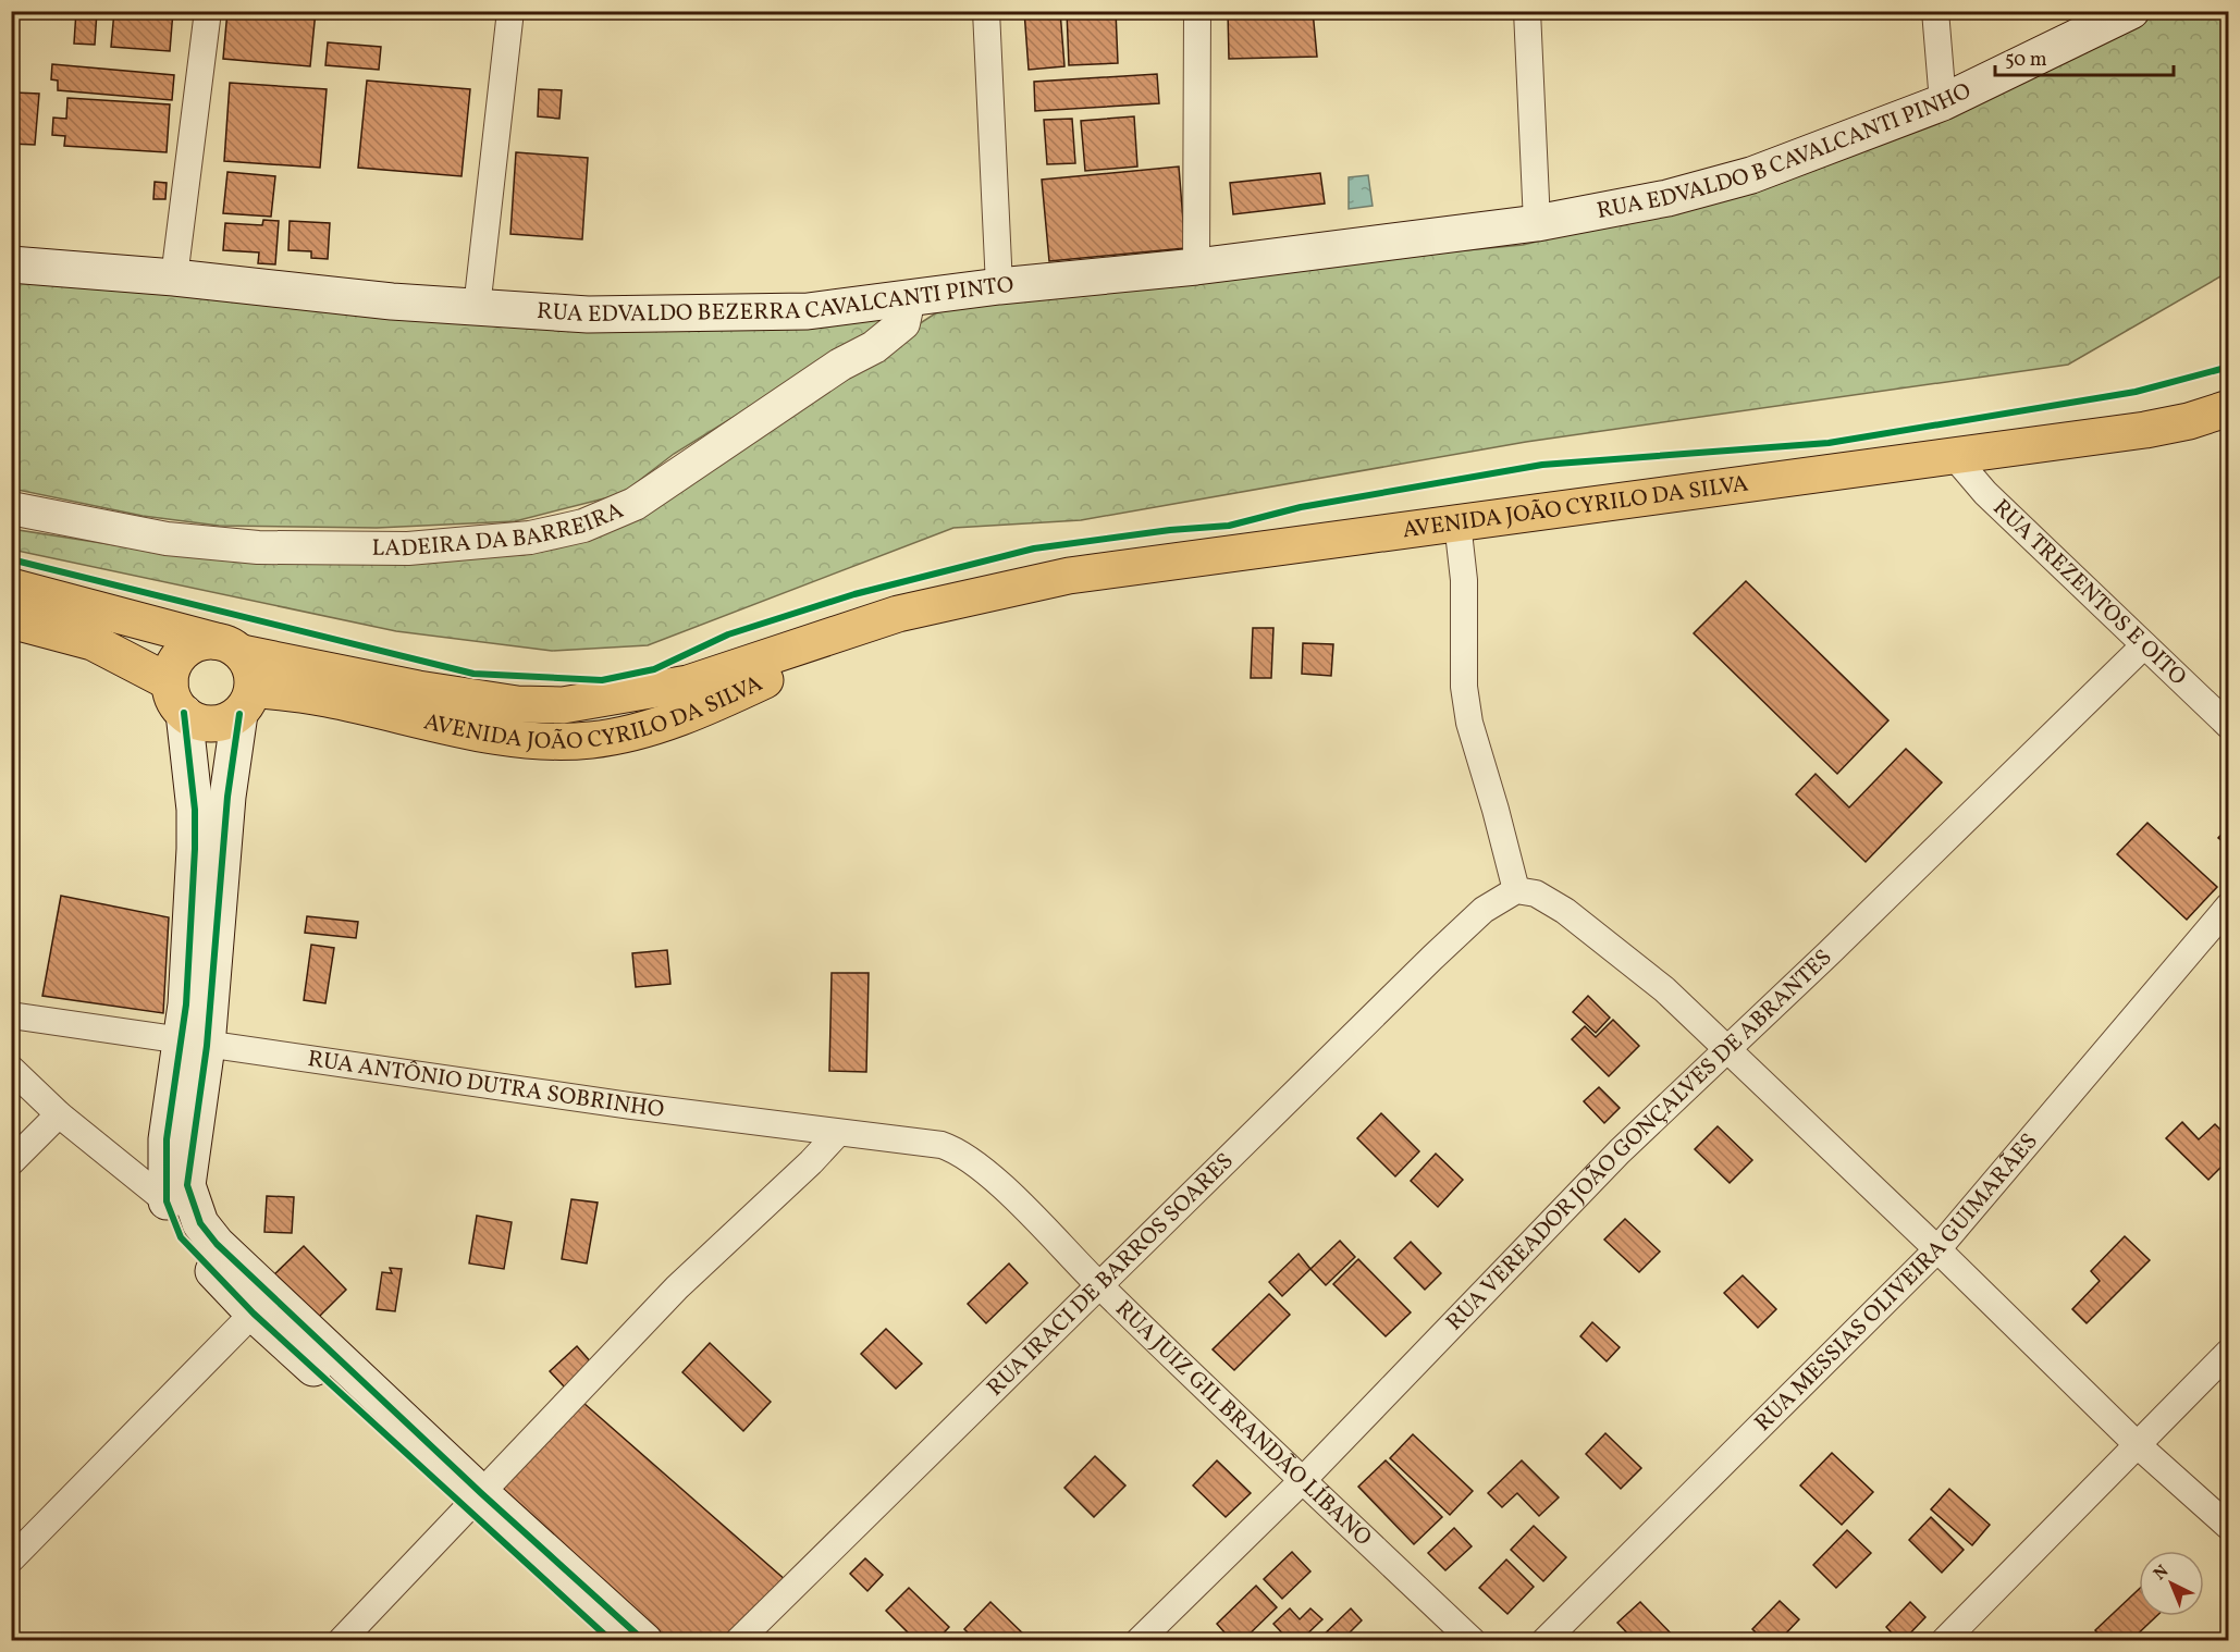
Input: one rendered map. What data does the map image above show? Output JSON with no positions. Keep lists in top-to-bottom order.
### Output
{
  "streets": {
    "main road": ["RUA EDVALDO B CAVALCANTI PINHO", "RUA EDVALDO BEZERRA CAVALCANTI PINTO", "AVENIDA JOÃO CYRILO DA SILVA"],
    "street": [
      "LADEIRA DA BARREIRA",
      "RUA TREZENTOS E OITO",
      "RUA ANTÔNIO DUTRA SOBRINHO",
      "RUA VEREADOR JOÃO GONÇALVES DE ABRANTES",
      "RUA IRACI DE BARROS SOARES",
      "RUA MESSIAS OLIVEIRA GUIMARÃES",
      "RUA JUIZ GIL BRANDÃO LÍBANO"
    ]
  },
  "crossings": [
    ["RUA EDVALDO B CAVALCANTI PINHO", "RUA EDVALDO BEZERRA CAVALCANTI PINTO"],
    ["RUA EDVALDO BEZERRA CAVALCANTI PINTO", "LADEIRA DA BARREIRA"],
    ["AVENIDA JOÃO CYRILO DA SILVA", "RUA TREZENTOS E OITO"],
    ["RUA TREZENTOS E OITO", "RUA VEREADOR JOÃO GONÇALVES DE ABRANTES"],
    ["RUA ANTÔNIO DUTRA SOBRINHO", "RUA JUIZ GIL BRANDÃO LÍBANO"],
    ["RUA VEREADOR JOÃO GONÇALVES DE ABRANTES", "RUA JUIZ GIL BRANDÃO LÍBANO"],
    ["RUA IRACI DE BARROS SOARES", "RUA JUIZ GIL BRANDÃO LÍBANO"]
  ],
  "scale_bar": "50 m",
  "north": "top left"
}
